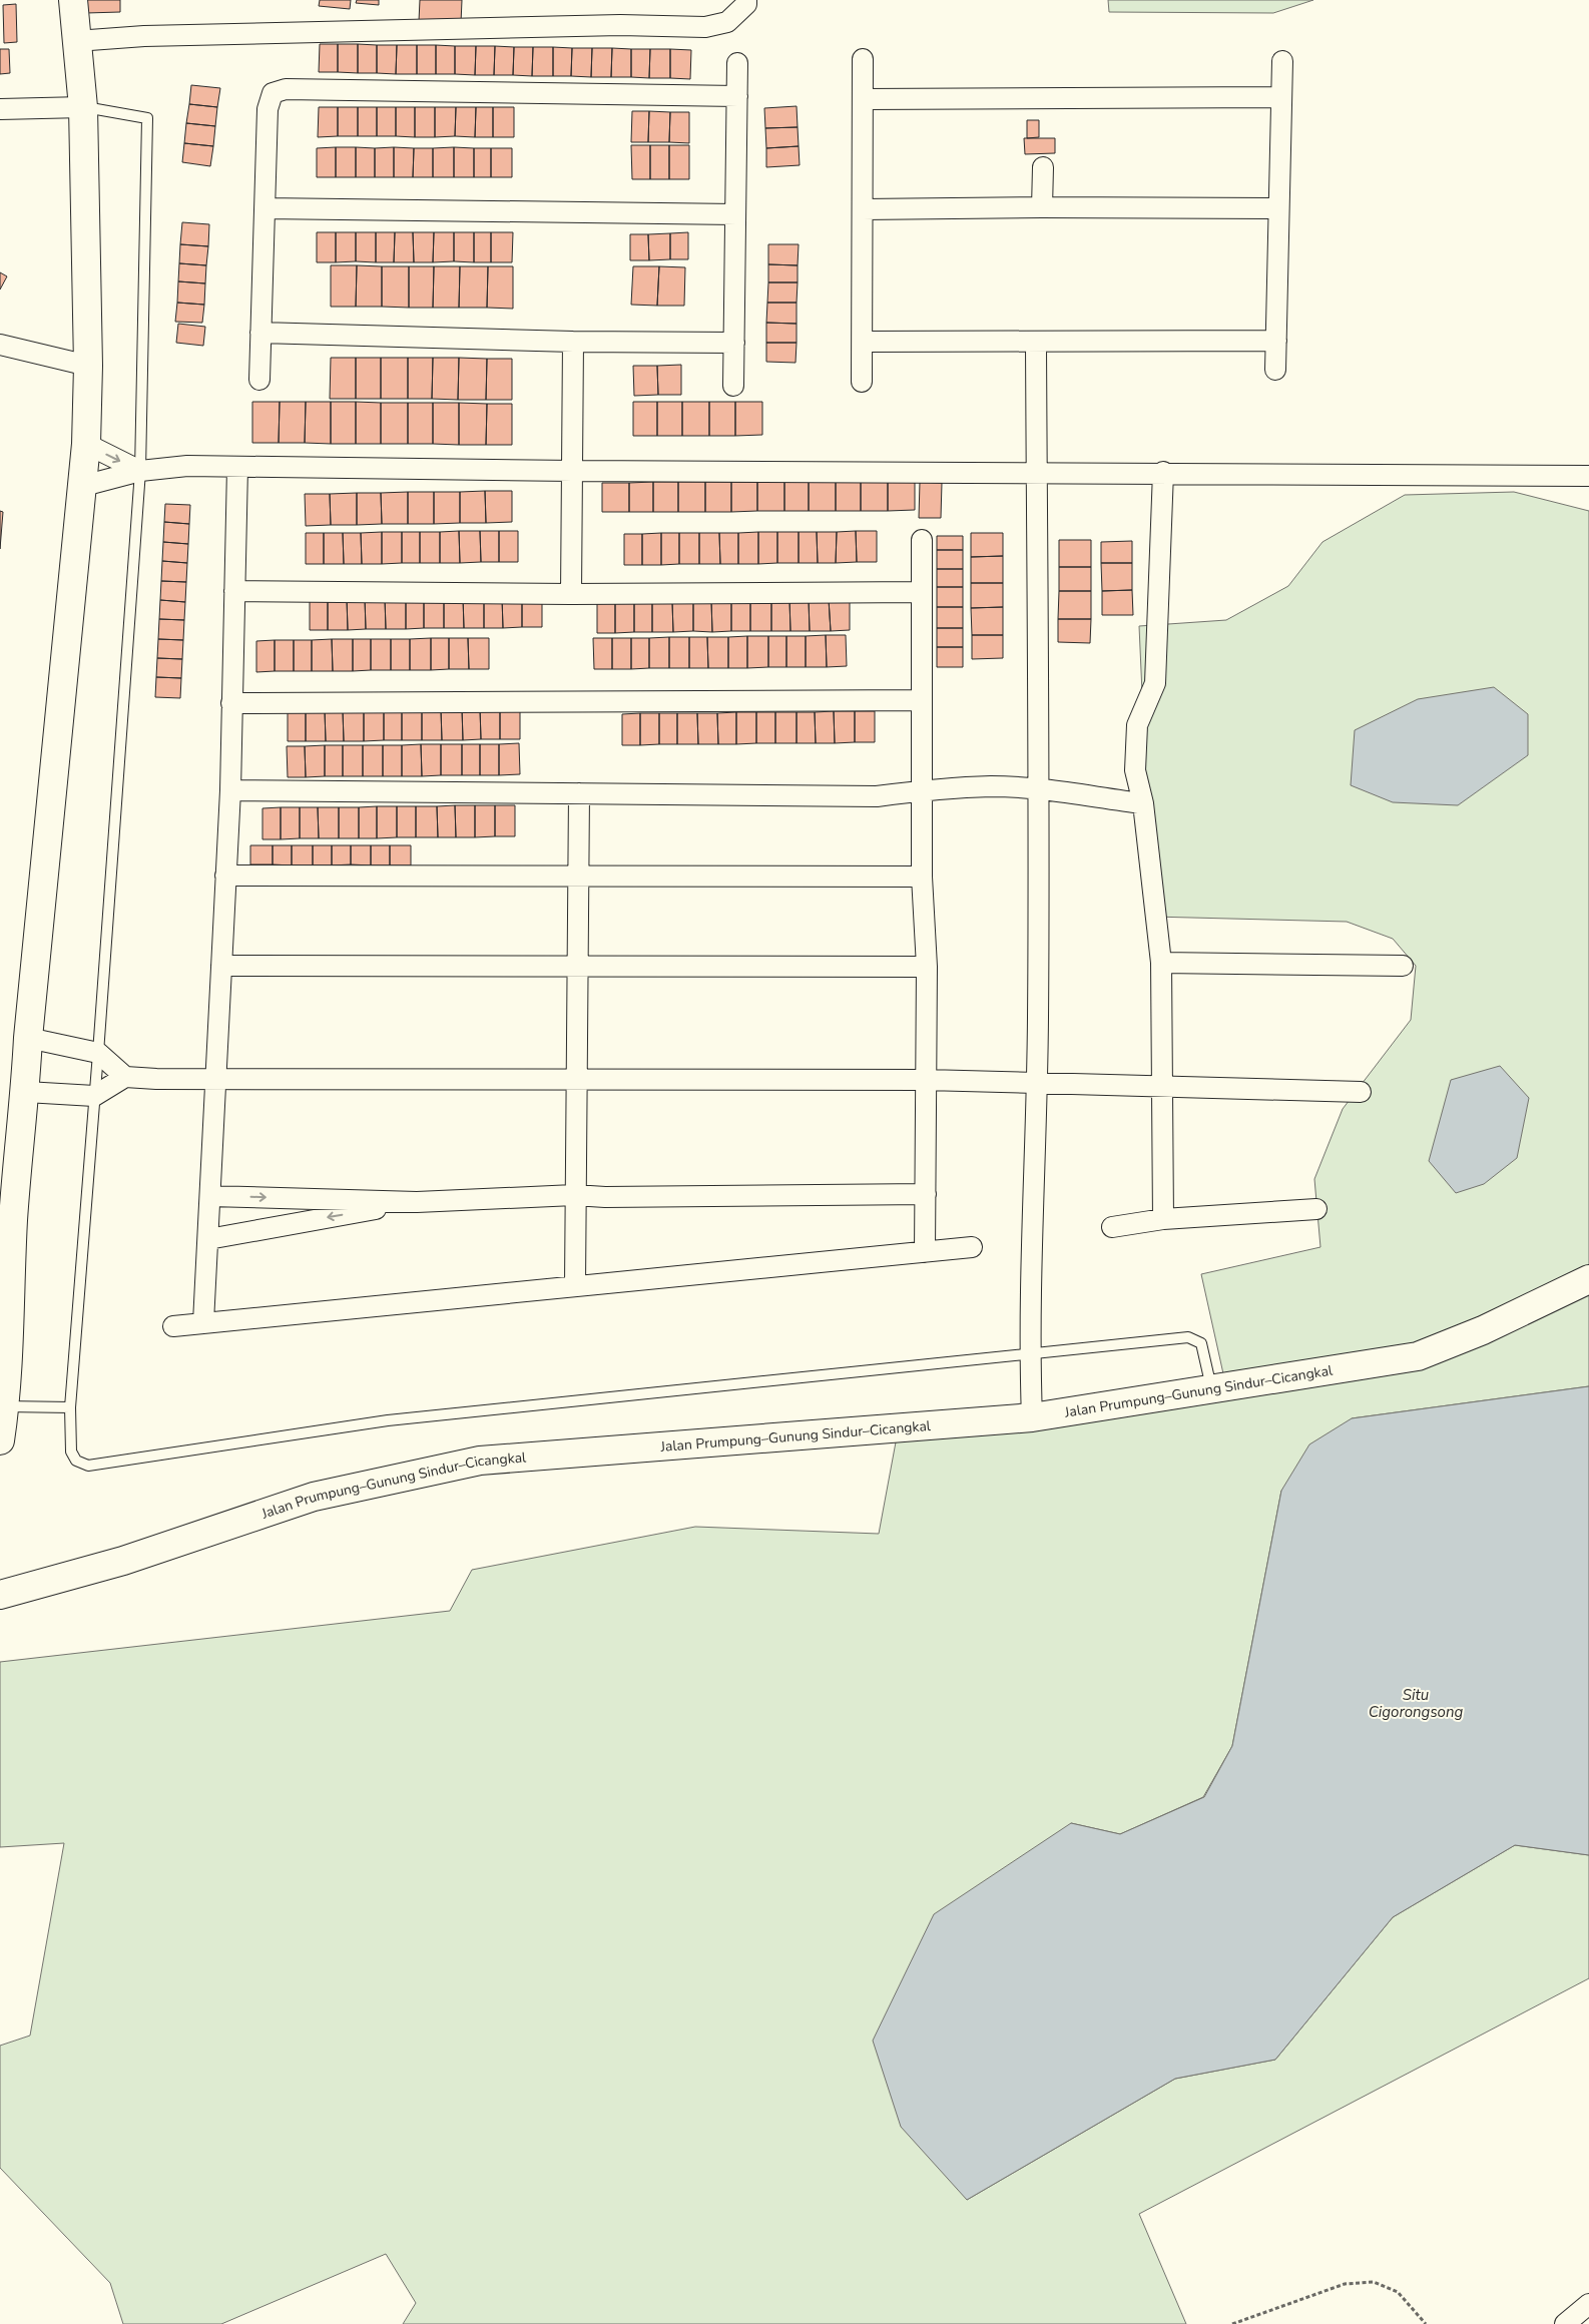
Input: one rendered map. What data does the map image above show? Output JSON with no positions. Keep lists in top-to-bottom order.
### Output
{
  "streets": {
    "main road": ["Jalan Prumpung–Gunung Sindur–Cicangkal"]
  },
  "water": ["Situ Cigorongsong"]
}
